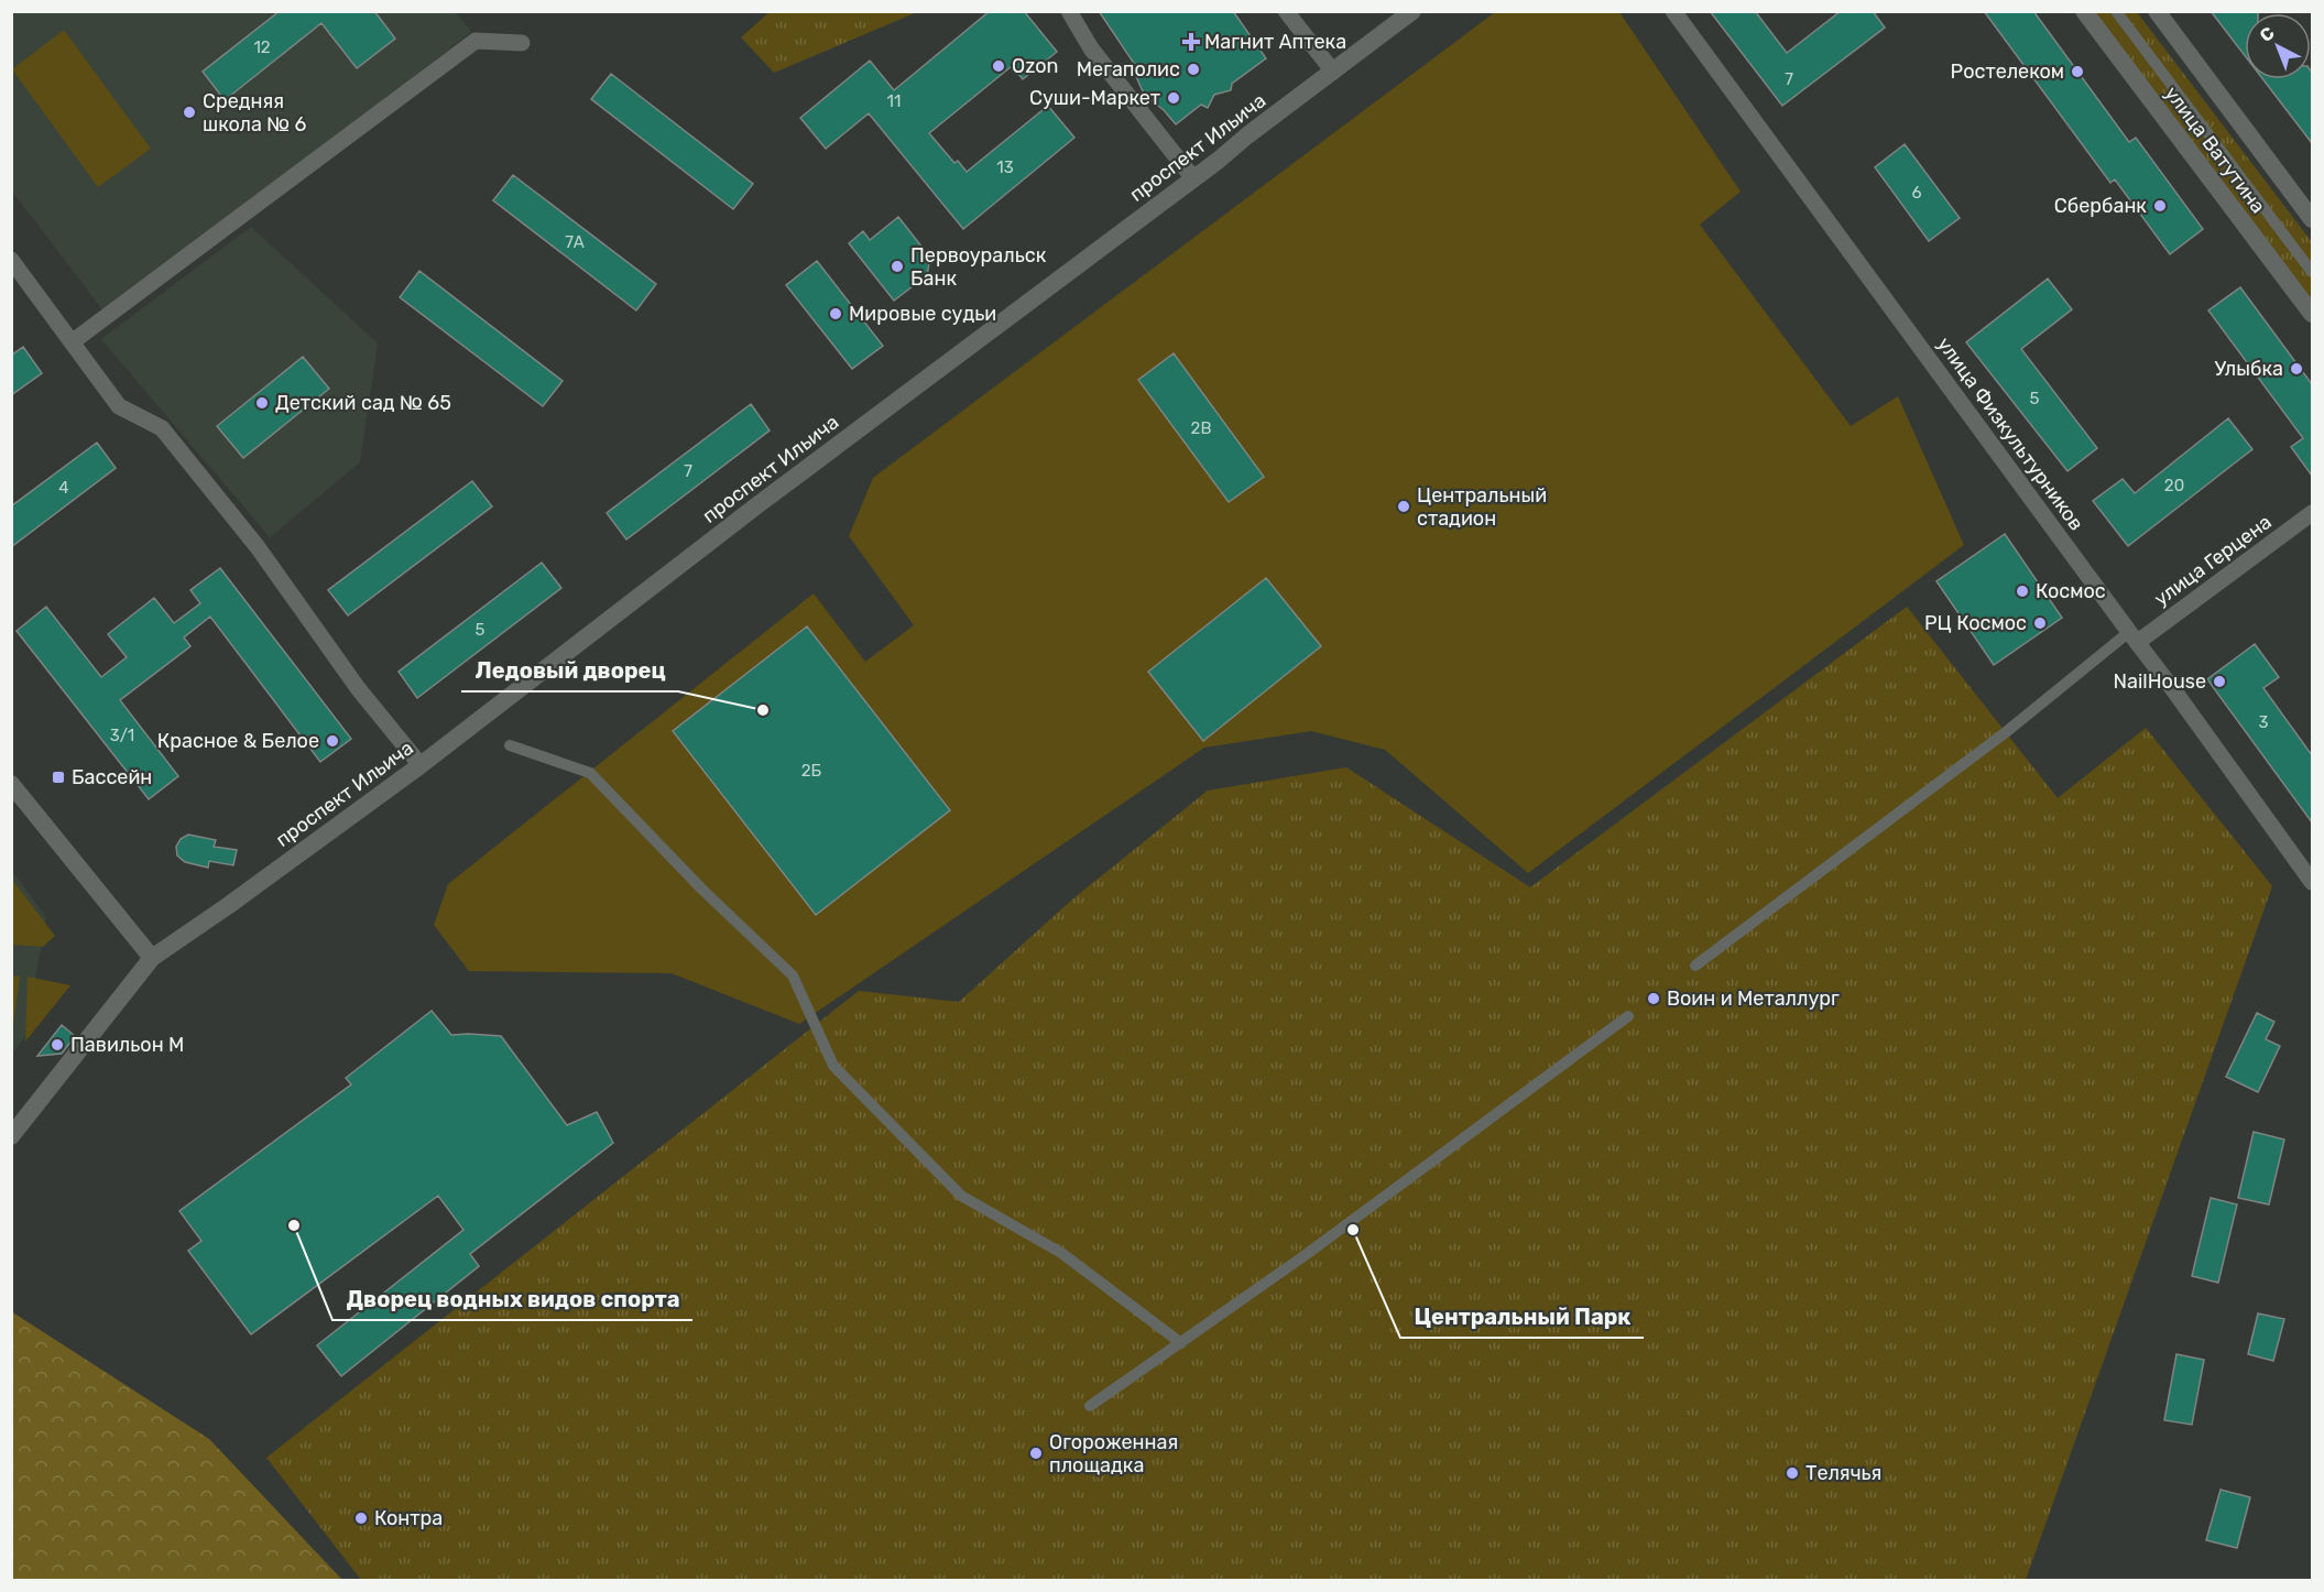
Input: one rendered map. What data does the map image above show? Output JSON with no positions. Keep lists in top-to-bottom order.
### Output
{
  "streets": {
    "main road": ["проспект Ильича", "улица Ватутина"],
    "street": ["улица Физкультурников", "улица Герцена"]
  },
  "crossings": [
    ["улица Физкультурников", "улица Герцена"]
  ],
  "places": {
    "health": ["Магнит Аптека"],
    "other": [
      "Ozon",
      "Мегаполис",
      "Ростелеком",
      "Суши-Маркет",
      "Средняя школа № 6",
      "Сбербанк",
      "Первоуральск Банк",
      "Мировые судьи",
      "Улыбка",
      "Детский сад № 65",
      "Центральный стадион",
      "Космос",
      "РЦ Космос",
      "NailHouse",
      "Ледовый дворец",
      "Красное & Белое",
      "Воин и Металлург",
      "Павильон М",
      "Дворец водных видов спорта",
      "Центральный Парк",
      "Огороженная площадка",
      "Телячья",
      "Контра"
    ],
    "transit": ["Бассейн"]
  },
  "house_numbers": [
    "12",
    "7",
    "11",
    "13",
    "6",
    "7А",
    "5",
    "2В",
    "7",
    "20",
    "4",
    "5",
    "3",
    "3/1",
    "2Б"
  ],
  "north": "top left"
}
